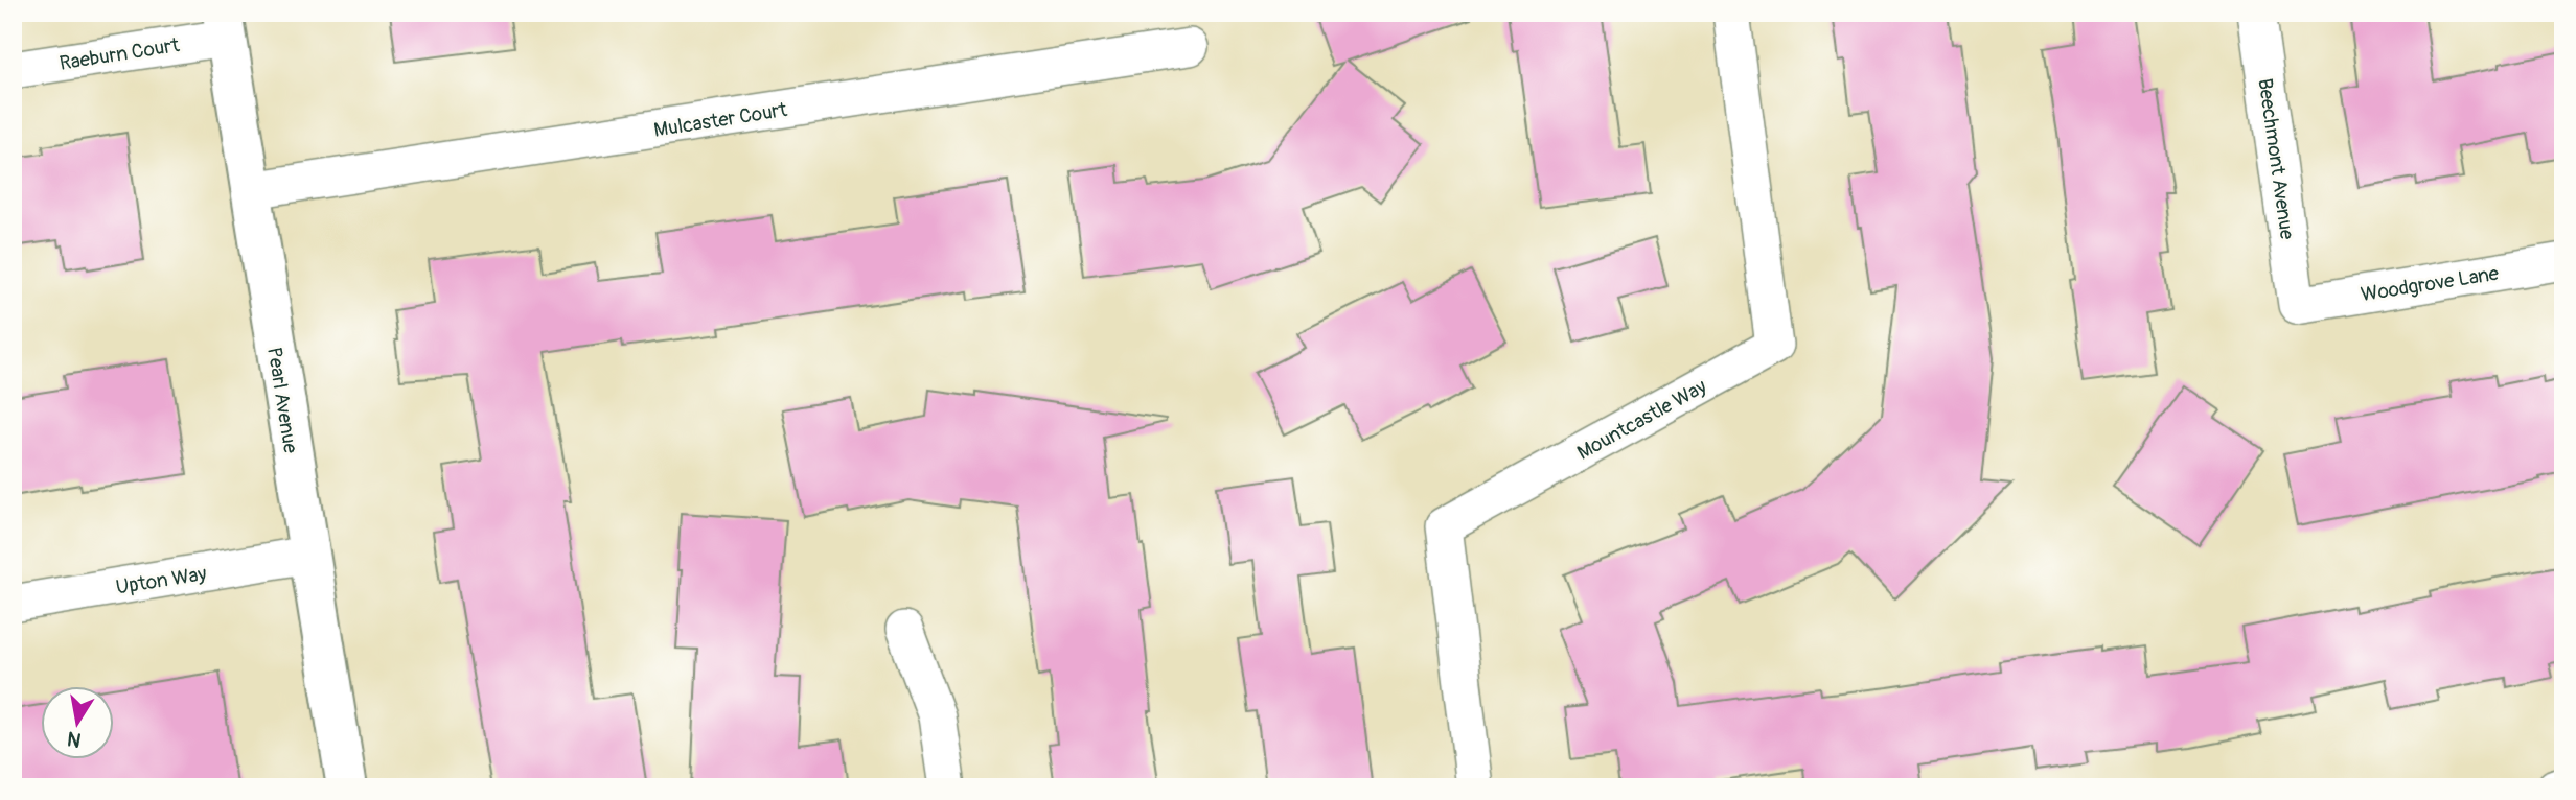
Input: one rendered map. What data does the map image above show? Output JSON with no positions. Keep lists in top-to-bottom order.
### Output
{
  "streets": {
    "street": [
      "Raeburn Court",
      "Mulcaster Court",
      "Beechmont Avenue",
      "Woodgrove Lane",
      "Pearl Avenue",
      "Mountcastle Way",
      "Upton Way"
    ]
  },
  "crossings": [
    ["Raeburn Court", "Pearl Avenue"],
    ["Mulcaster Court", "Pearl Avenue"],
    ["Beechmont Avenue", "Woodgrove Lane"],
    ["Pearl Avenue", "Upton Way"]
  ],
  "north": "bottom"
}
